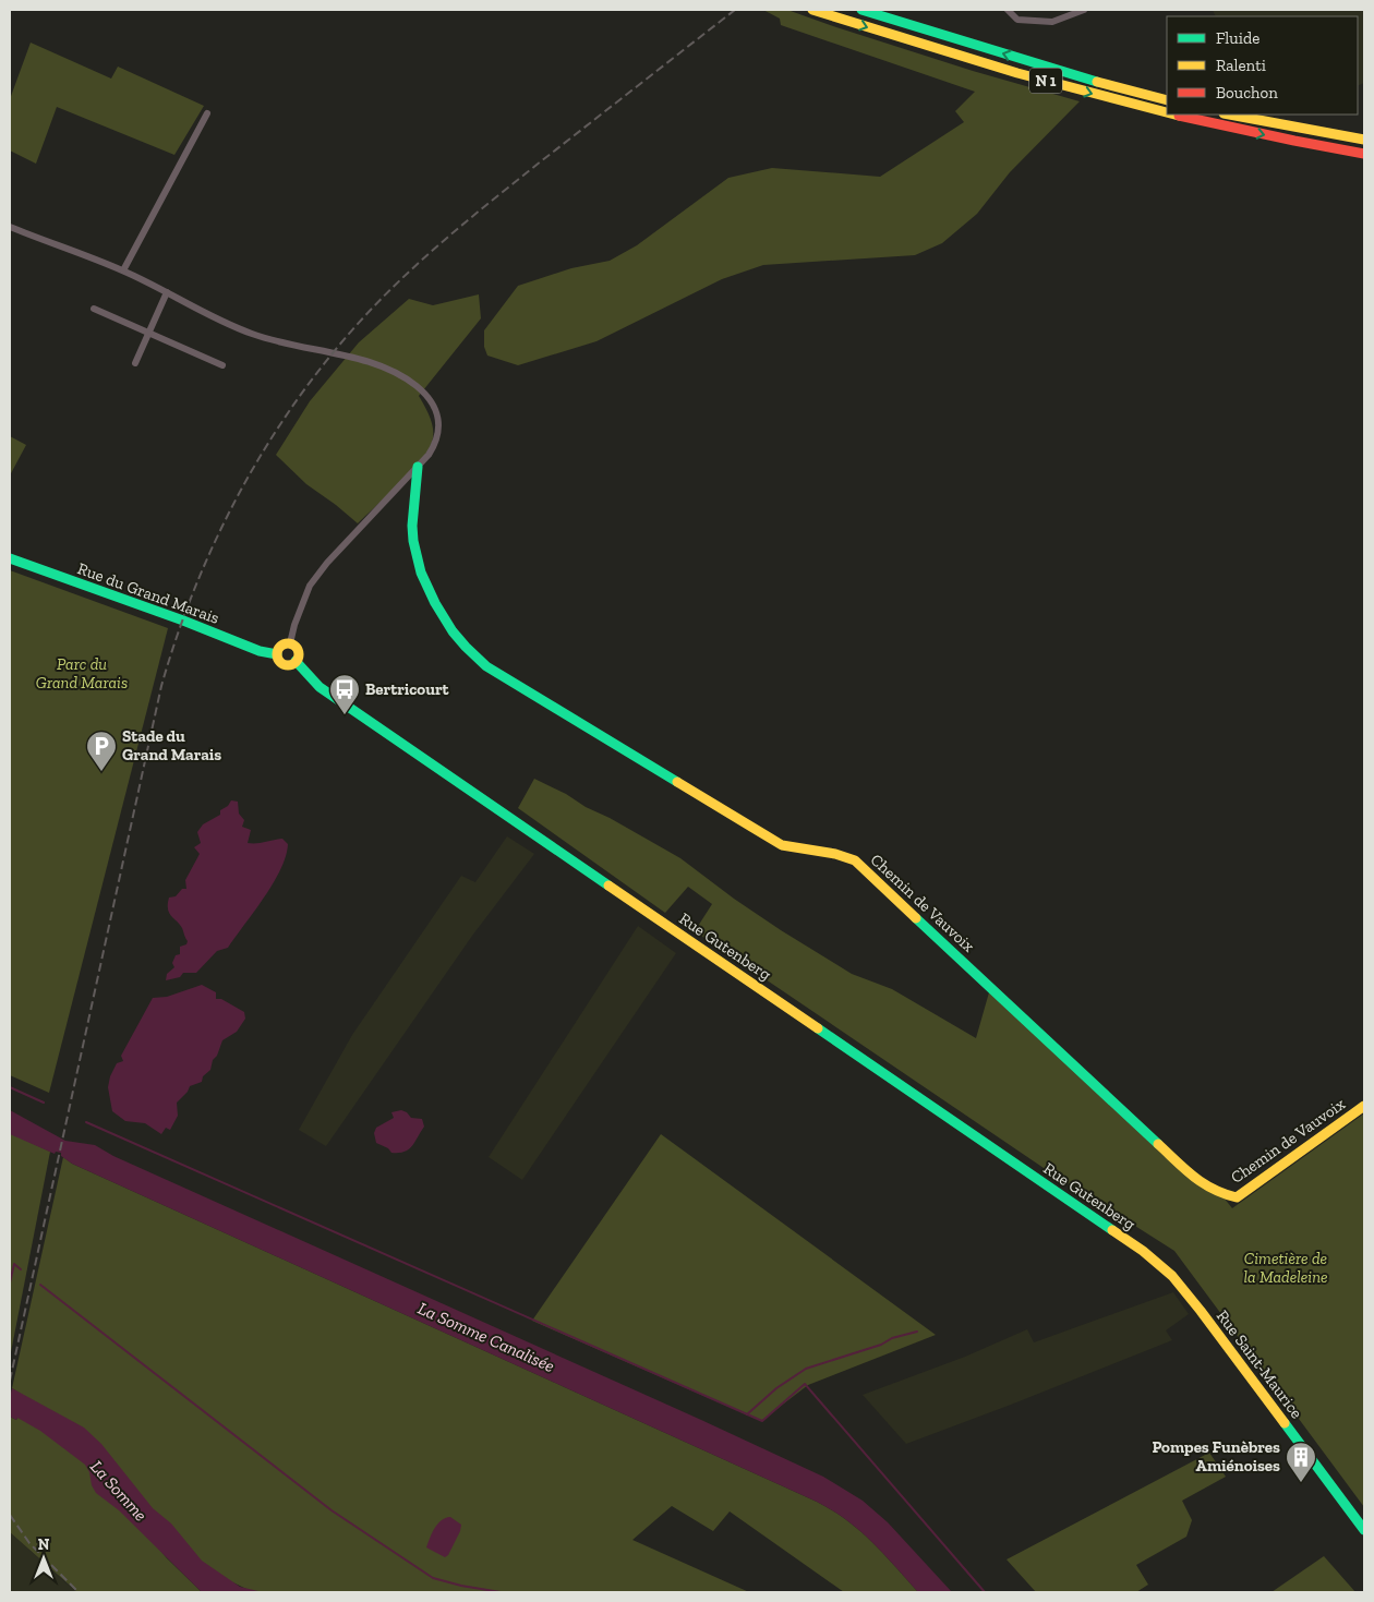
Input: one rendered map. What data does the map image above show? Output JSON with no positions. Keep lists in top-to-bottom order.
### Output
{
  "streets": {
    "main road": [
      "N 1",
      "Rue du Grand Marais",
      "Chemin de Vauvoix",
      "Rue Gutenberg",
      "Rue Saint-Maurice"
    ]
  },
  "crossings": [
    ["Rue du Grand Marais", "Rue Gutenberg"],
    ["Rue Gutenberg", "Rue Saint-Maurice"]
  ],
  "water": ["La Somme Canalisée", "La Somme"],
  "parks": ["Parc du Grand Marais", "Cimetière de la Madeleine"],
  "places": {
    "bus stop": ["Bertricourt"],
    "parking": ["Stade du Grand Marais"],
    "building": ["Pompes Funèbres Amiénoises"]
  },
  "legend": ["Fluide", "Ralenti", "Bouchon"],
  "north": "top"
}
